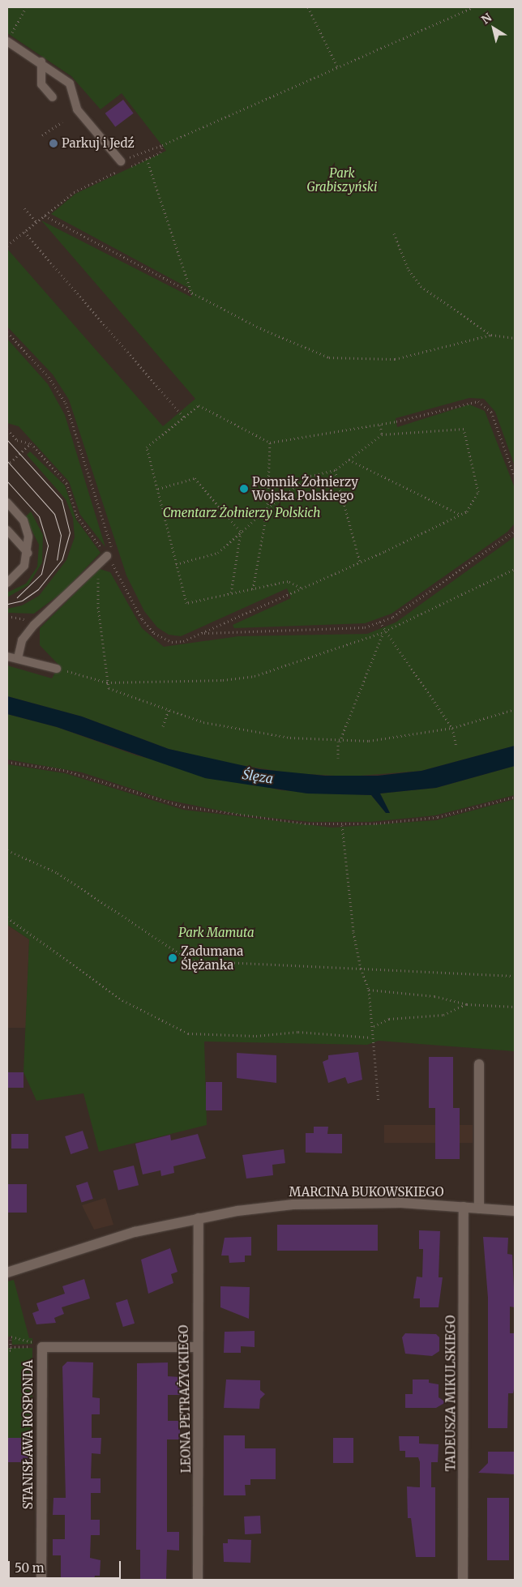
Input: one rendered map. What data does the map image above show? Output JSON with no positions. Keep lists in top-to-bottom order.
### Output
{
  "streets": {
    "street": [
      "MARCINA BUKOWSKIEGO",
      "TADEUSZA MIKULSKIEGO",
      "LEONA PETRAŻYCKIEGO",
      "STANISŁAWA ROSPONDA"
    ]
  },
  "crossings": [
    ["MARCINA BUKOWSKIEGO", "TADEUSZA MIKULSKIEGO"],
    ["MARCINA BUKOWSKIEGO", "LEONA PETRAŻYCKIEGO"],
    ["LEONA PETRAŻYCKIEGO", "STANISŁAWA ROSPONDA"]
  ],
  "water": ["Ślęza"],
  "parks": ["Park Grabiszyński", "Cmentarz Żołnierzy Polskich", "Park Mamuta"],
  "places": ["Parkuj i Jedź", "Pomnik Żołnierzy Wojska Polskiego", "Zadumana Ślężanka"],
  "scale_bar": "50 m",
  "north": "top left"
}
